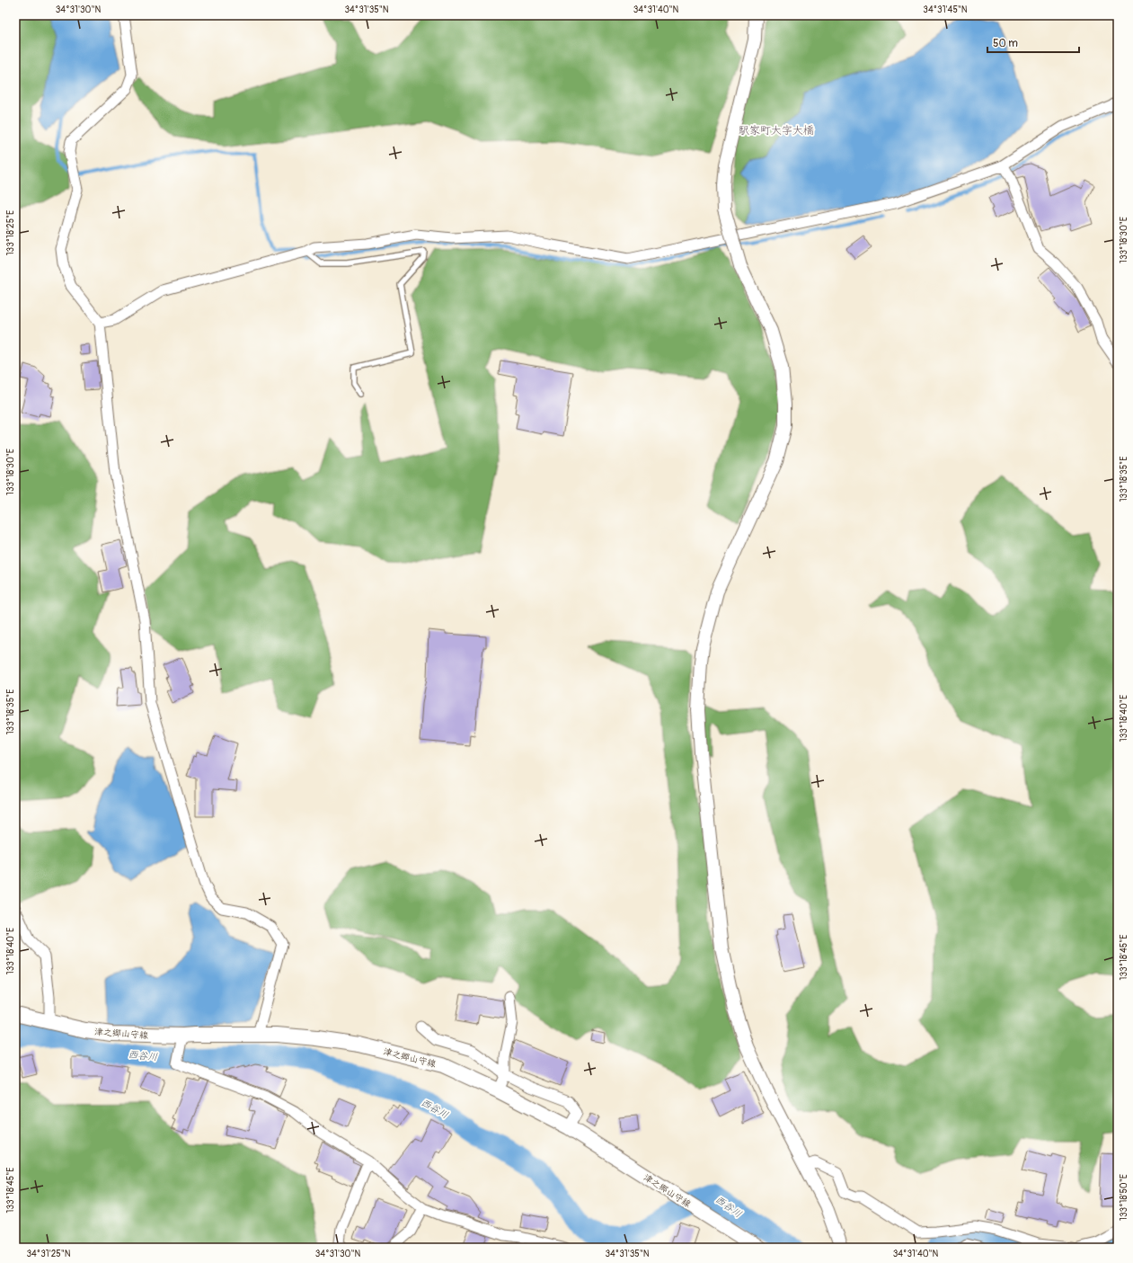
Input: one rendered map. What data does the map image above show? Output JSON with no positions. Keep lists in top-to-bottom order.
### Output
{
  "streets": {
    "main road": ["津之郷山守線"]
  },
  "districts": ["駅家町大字大橋"],
  "water": ["西谷川"],
  "scale_bar": "50 m",
  "coordinates": [
    "34°31'30\"N",
    "34°31'35\"N",
    "34°31'40\"N",
    "34°31'45\"N",
    "133°18'25\"E",
    "133°18'30\"E",
    "133°18'35\"E",
    "133°18'40\"E",
    "133°18'45\"E",
    "133°18'50\"E",
    "34°31'25\"N"
  ]
}
